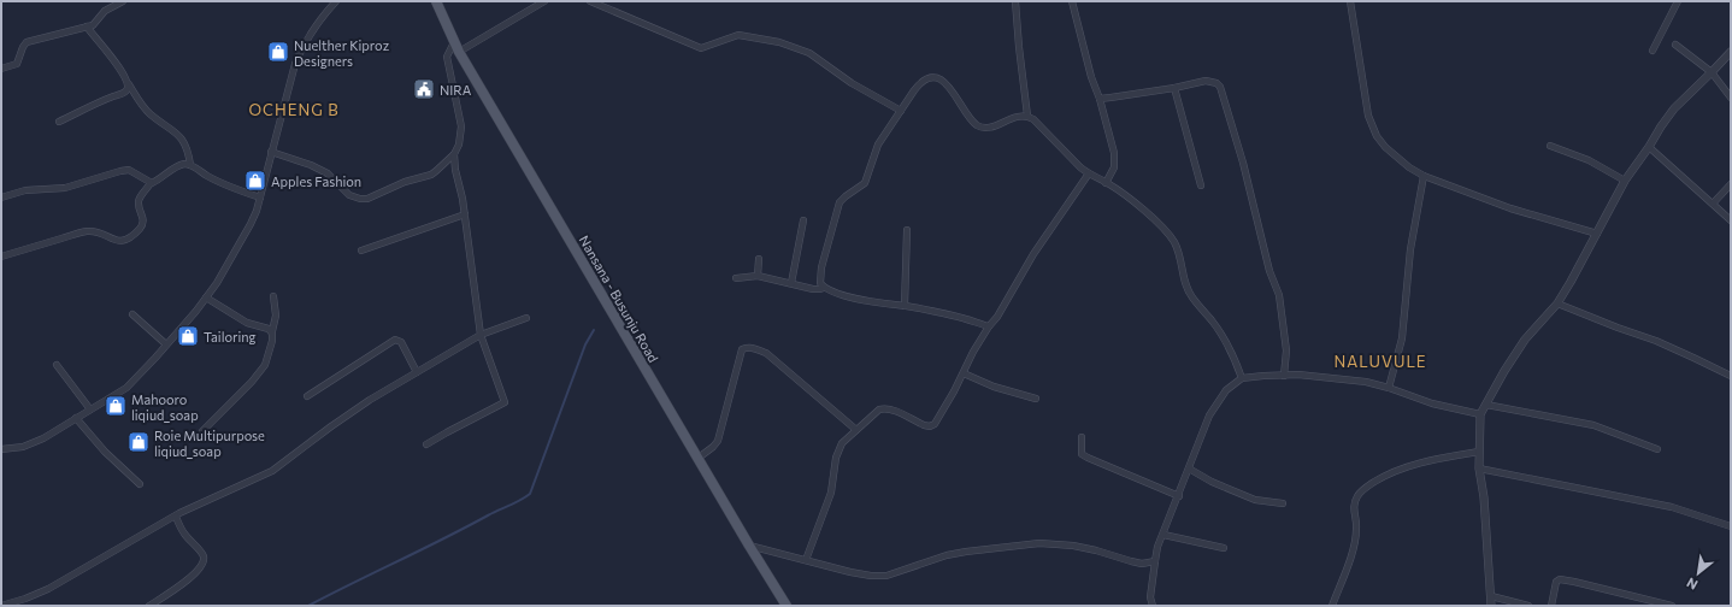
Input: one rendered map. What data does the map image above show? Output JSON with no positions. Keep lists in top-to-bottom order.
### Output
{
  "streets": {
    "main road": ["Nansana - Busunju Road"]
  },
  "districts": ["OCHENG B", "NALUVULE"],
  "places": {
    "shop": [
      "Nuelther Kiproz Designers",
      "Apples Fashion",
      "Tailoring",
      "Mahooro liqiud_soap",
      "Roie Multipurpose liqiud_soap"
    ],
    "public building": ["NIRA"]
  },
  "north": "bottom left"
}
